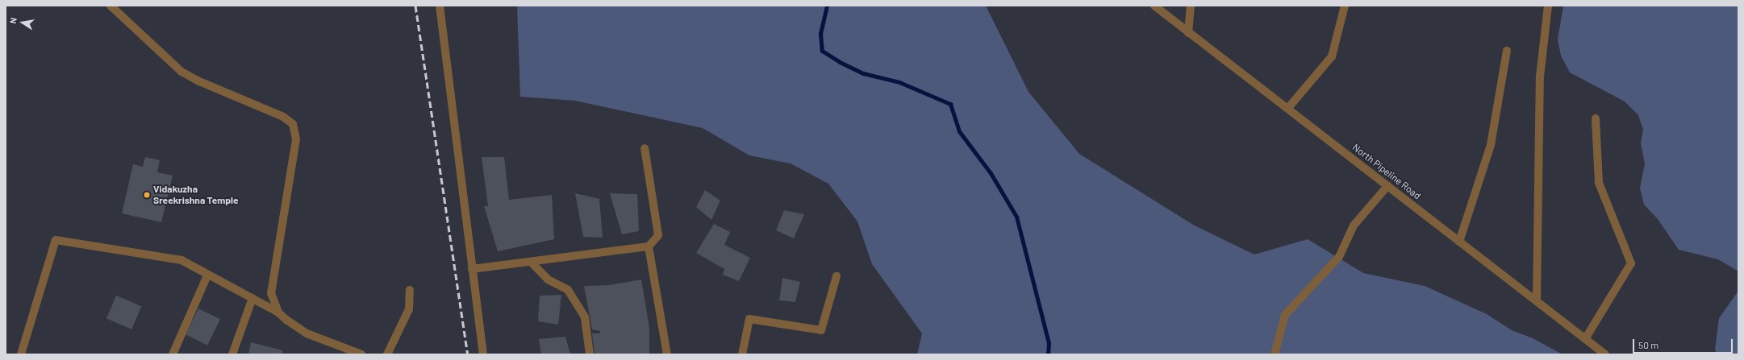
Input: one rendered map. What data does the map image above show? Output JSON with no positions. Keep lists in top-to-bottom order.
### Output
{
  "streets": {
    "street": ["North Pipeline Road"]
  },
  "places": ["Vidakuzha Sreekrishna Temple"],
  "scale_bar": "50 m",
  "north": "left"
}
